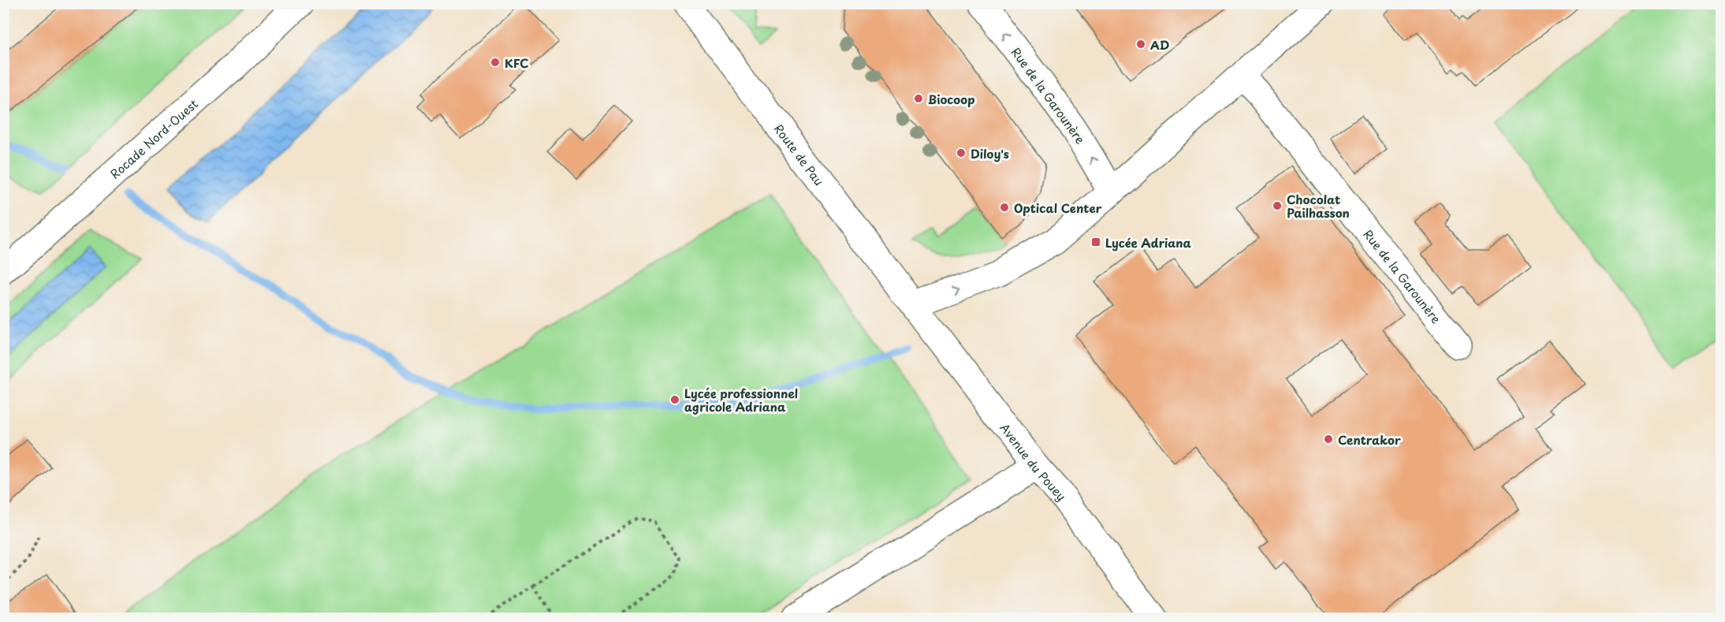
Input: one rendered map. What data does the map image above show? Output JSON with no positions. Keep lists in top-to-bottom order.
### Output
{
  "streets": {
    "main road": [
      "Rue de la Garounère",
      "Rocade Nord-Ouest",
      "Route de Pau",
      "Avenue du Pouey"
    ]
  },
  "crossings": [
    ["Route de Pau", "Avenue du Pouey"]
  ],
  "one_way": ["Rue de la Garounère"],
  "places": {
    "other": [
      "AD",
      "KFC",
      "Biocoop",
      "Diloy's",
      "Chocolat Pailhasson",
      "Optical Center",
      "Lycée professionnel agricole Adriana",
      "Centrakor"
    ],
    "transit": ["Lycée Adriana"]
  }
}
